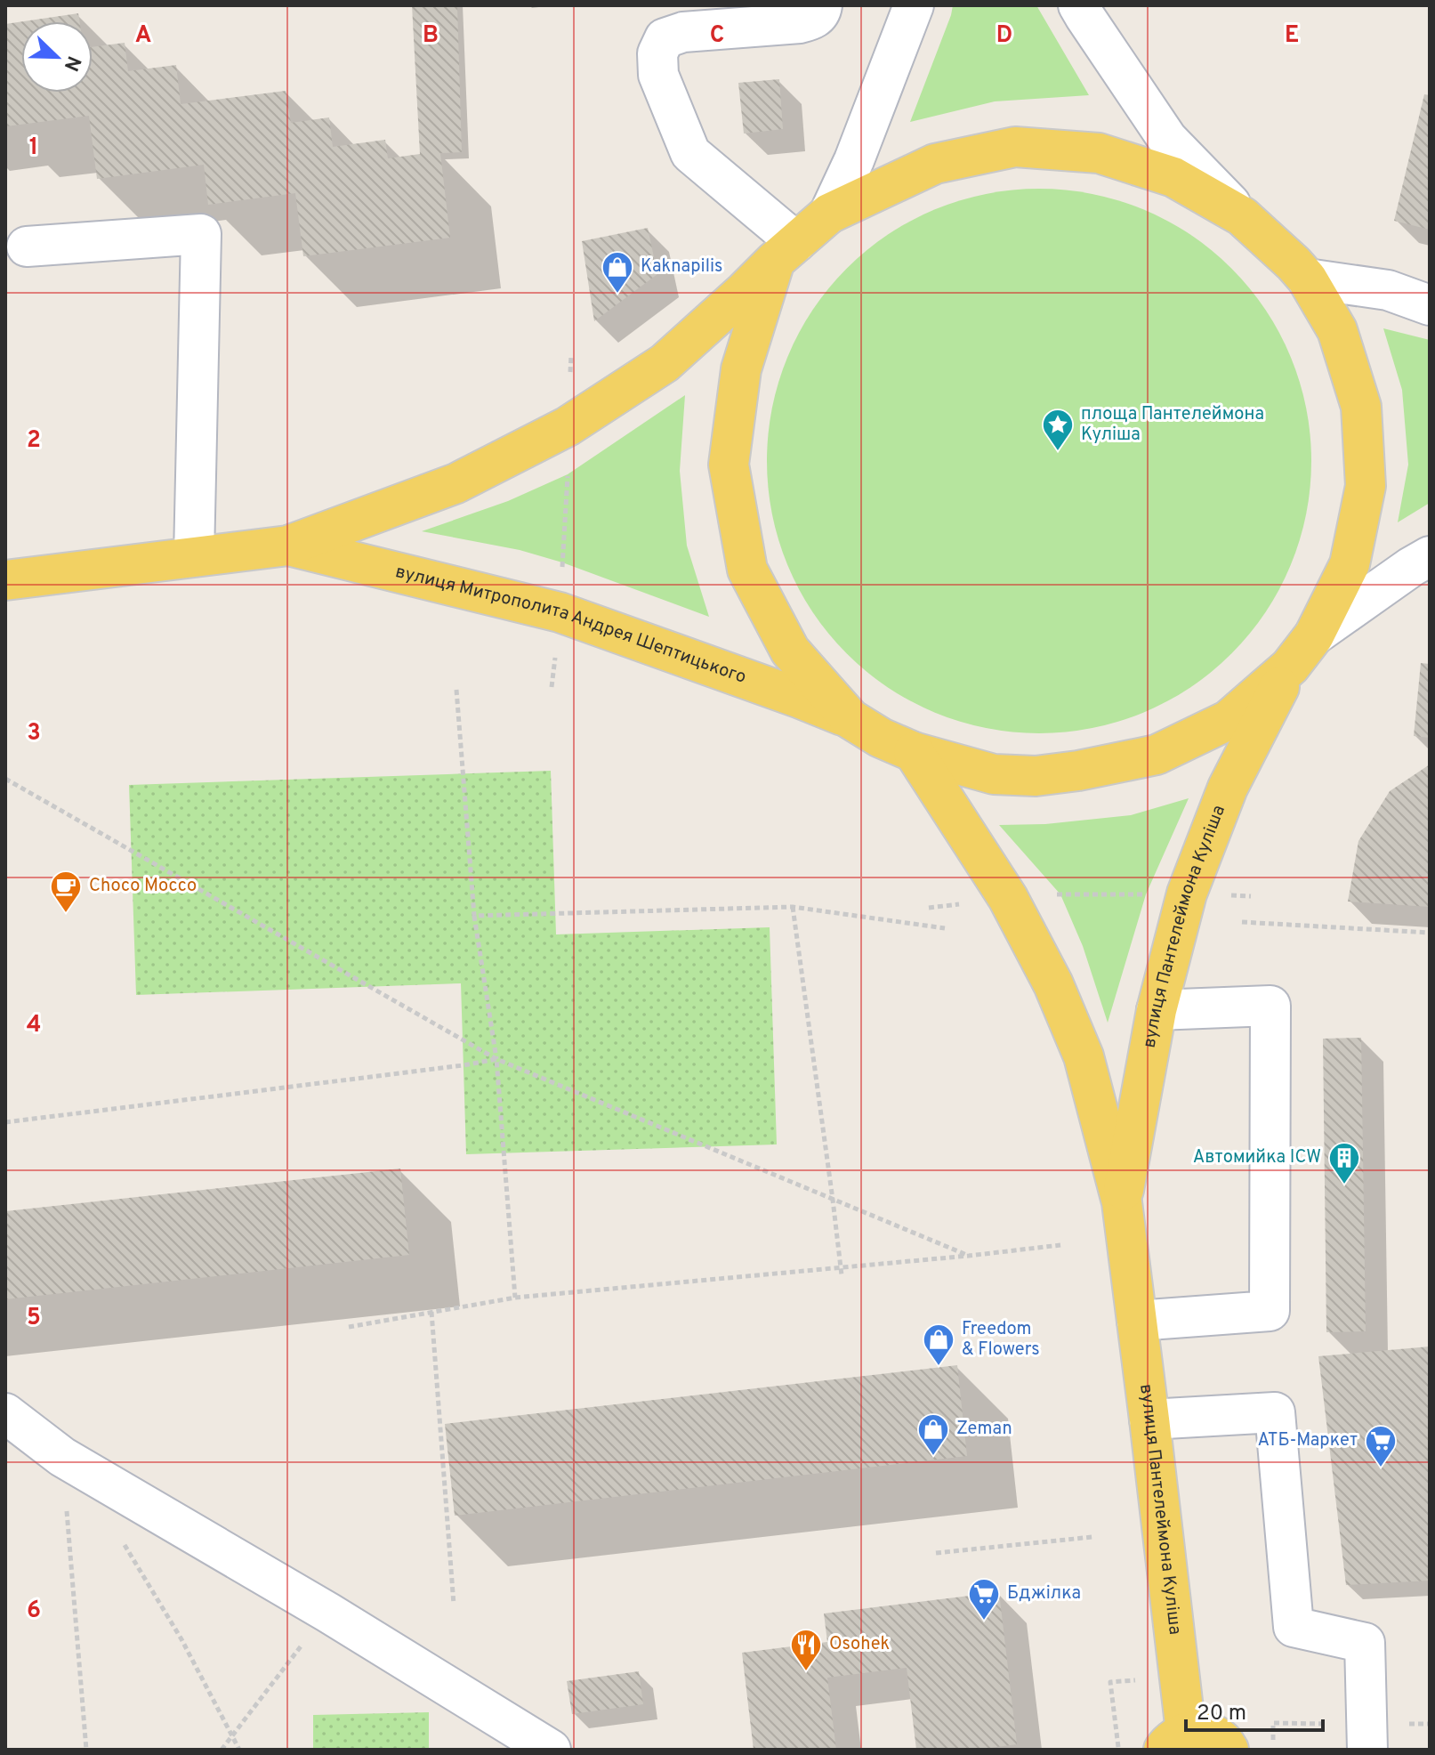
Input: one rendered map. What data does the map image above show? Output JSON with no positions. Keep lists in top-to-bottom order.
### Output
{
  "streets": {
    "main road": ["вулиця Митрополита Андрея Шептицького", "вулиця Пантелеймона Куліша"]
  },
  "places": {
    "shop": ["Kaknapilis", "Freedom & Flowers", "Zeman"],
    "place": ["площа Пантелеймона Куліша"],
    "cafe": ["Choco Mocco"],
    "building": ["Автомийка ICW"],
    "supermarket": ["АТБ-Маркет", "Бджілка"],
    "restaurant": ["Оsоhek"]
  },
  "scale_bar": "20 m",
  "north": "bottom right",
  "grid": {
    "columns": [
      "A",
      "B",
      "C",
      "D",
      "E"
    ],
    "rows": [
      "1",
      "2",
      "3",
      "4",
      "5",
      "6"
    ]
  }
}
